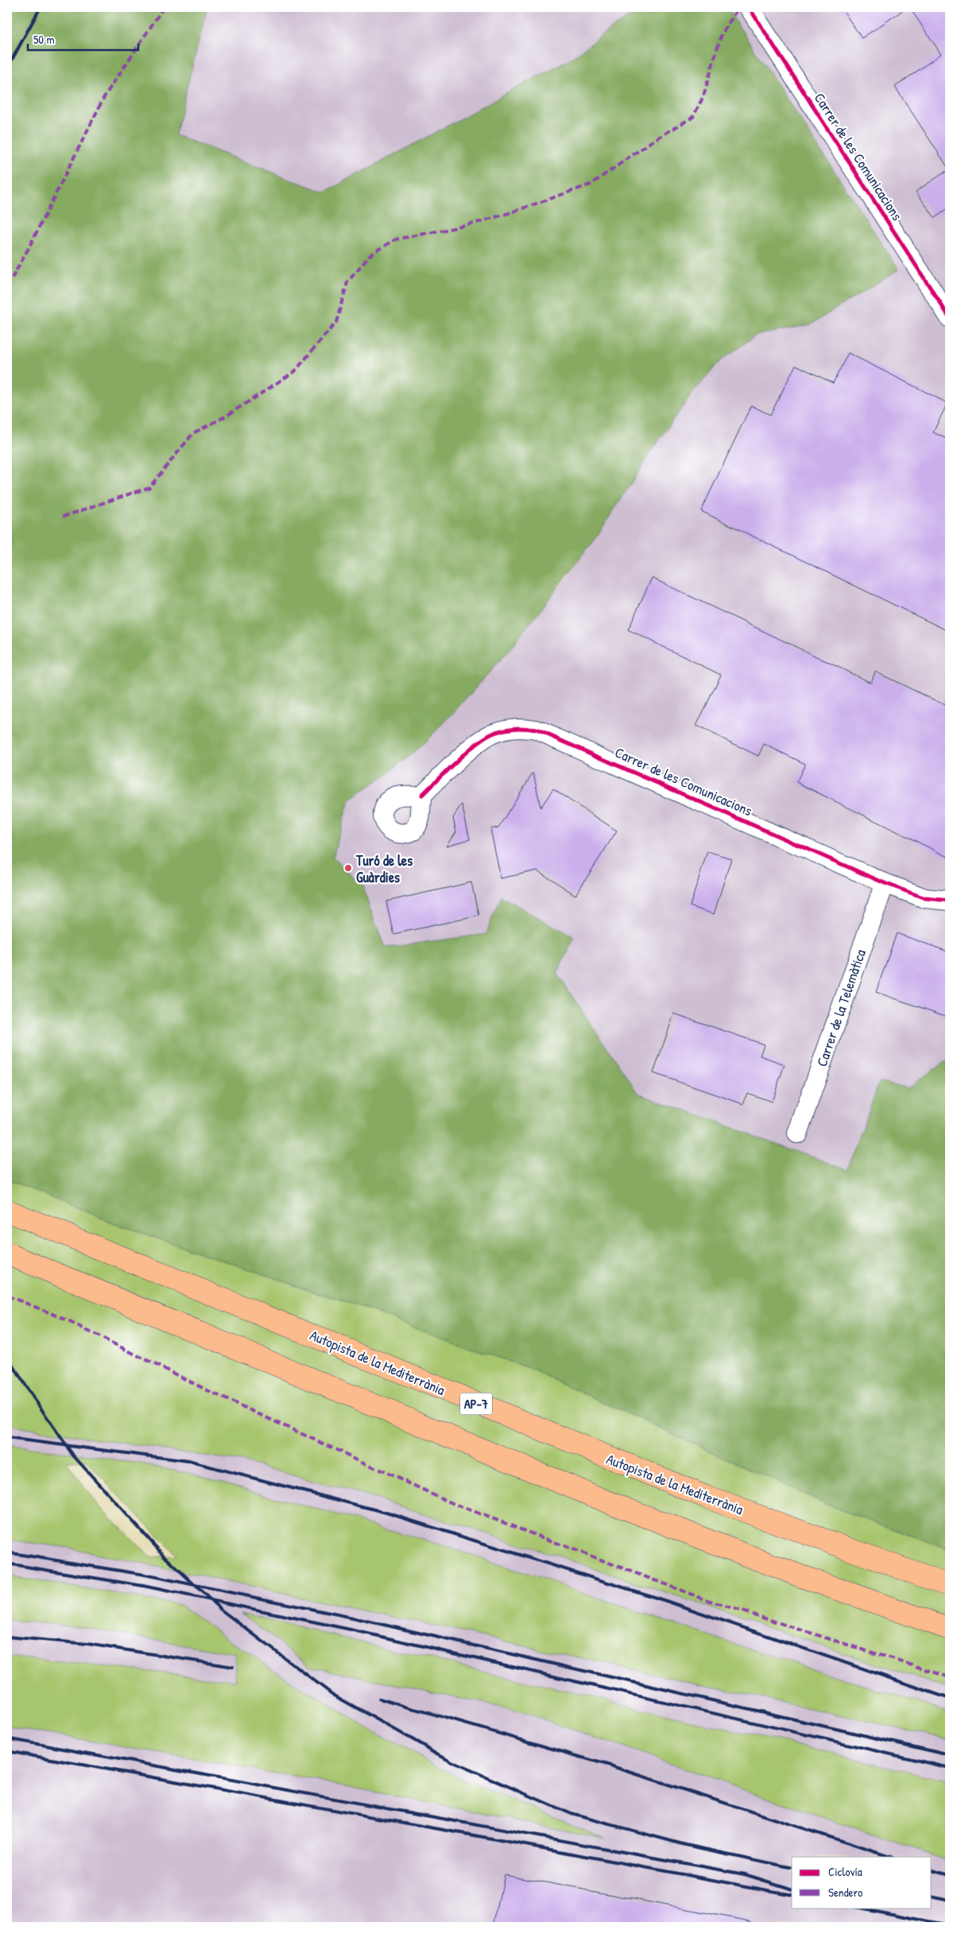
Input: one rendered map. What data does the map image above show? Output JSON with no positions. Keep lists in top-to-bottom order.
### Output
{
  "streets": {
    "highway": ["Autopista de la Mediterrània", "AP-7"],
    "street": ["Carrer de les Comunicacions", "Carrer de la Telemàtica"]
  },
  "crossings": [
    ["Carrer de les Comunicacions", "Carrer de la Telemàtica"]
  ],
  "places": ["Turó de les Guàrdies"],
  "legend": ["Ciclovía", "Sendero"],
  "scale_bar": "50 m"
}
